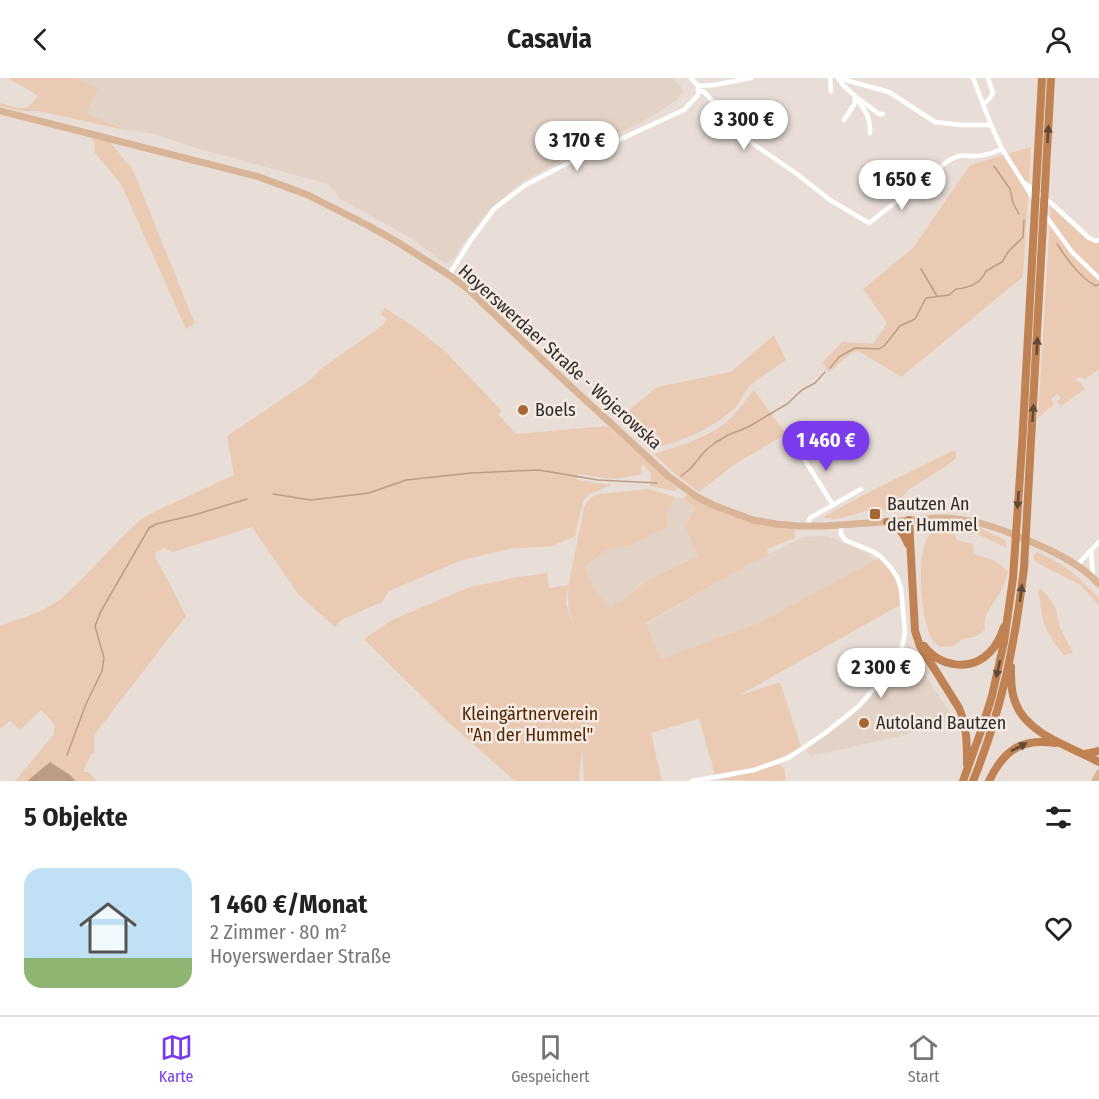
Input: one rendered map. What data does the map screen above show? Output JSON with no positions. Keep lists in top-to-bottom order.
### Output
{
  "streets": {
    "main road": ["Hoyerswerdaer Straße - Wojerowska"]
  },
  "parks": ["Kleingärtnerverein \"An der Hummel\""],
  "places": {
    "other": ["Boels", "Autoland Bautzen"],
    "transit": ["Bautzen An der Hummel"]
  },
  "page": {
    "header": "Casavia",
    "price": [
      "3 300 €",
      "3 170 €",
      "1 650 €",
      "1 460 €",
      "2 300 €"
    ],
    "heading": "5 Objekte",
    "list": [
      {
        "name": "1 460 €/Monat",
        "note": "2 Zimmer · 80 m² · Hoyerswerdaer Straße"
      }
    ],
    "tabs": ["Karte", "Gespeichert", "Start"]
  }
}
